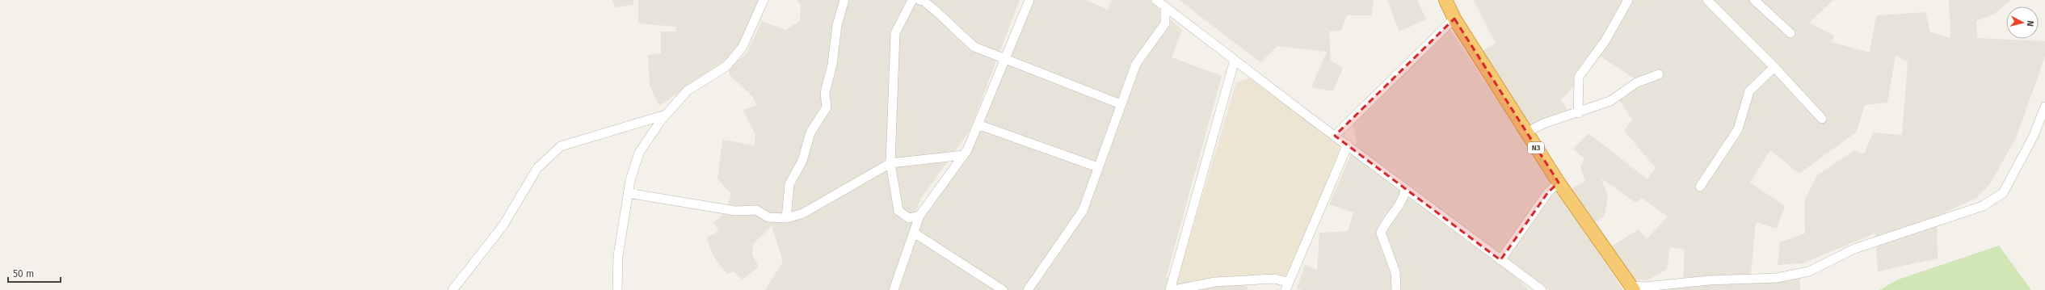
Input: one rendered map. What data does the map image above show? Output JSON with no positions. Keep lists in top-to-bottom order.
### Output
{
  "streets": {
    "highway": ["N3"]
  },
  "scale_bar": "50 m",
  "north": "right"
}
